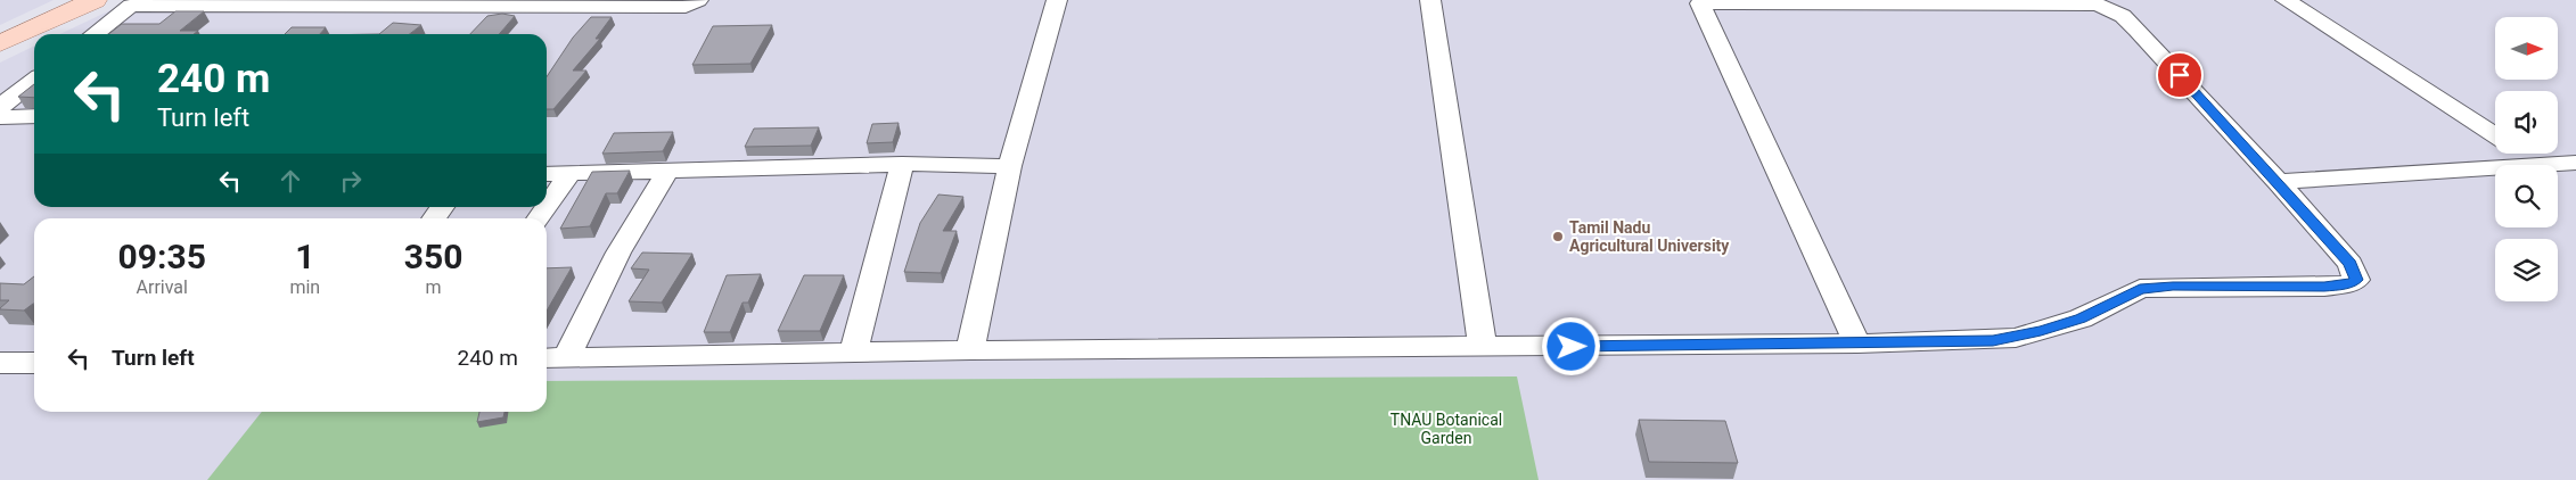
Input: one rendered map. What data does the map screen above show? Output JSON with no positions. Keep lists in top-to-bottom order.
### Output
{
  "parks": ["TNAU Botanical Garden"],
  "places": ["Tamil Nadu Agricultural University"],
  "north": "right",
  "page": {
    "turn": ["240 m", "Turn left"],
    "eta": [
      "09:35",
      "Arrival",
      "1",
      "min",
      "350",
      "m"
    ],
    "list": [
      {
        "name": "Turn left",
        "value": "240 m"
      }
    ]
  }
}
